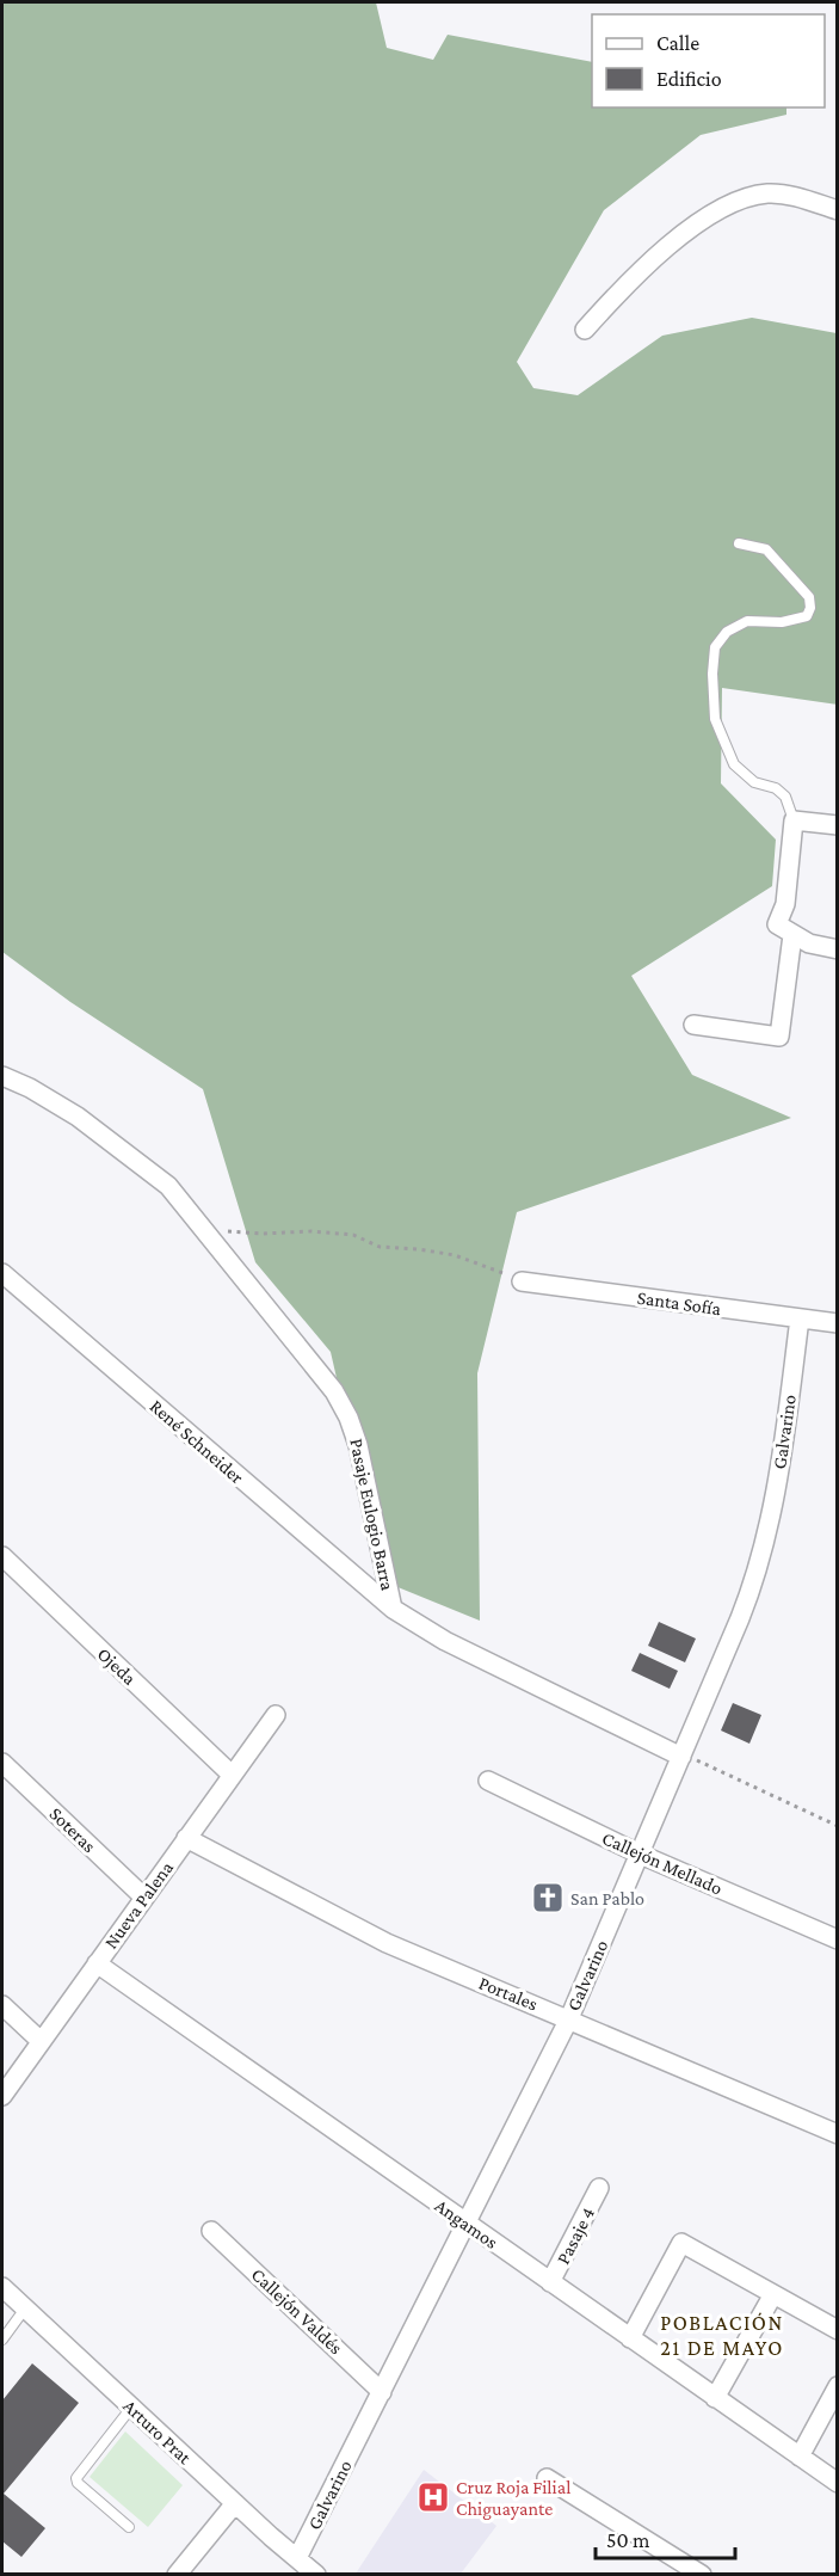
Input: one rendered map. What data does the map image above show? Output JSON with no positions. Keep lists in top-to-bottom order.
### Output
{
  "streets": {
    "street": [
      "Santa Sofía",
      "Galvarino",
      "René Schneider",
      "Pasaje Eulogio Barra",
      "Ojeda",
      "Soteras",
      "Callejón Mellado",
      "Nueva Palena",
      "Portales",
      "Angamos",
      "Pasaje 4",
      "Callejón Valdés",
      "Arturo Prat"
    ]
  },
  "crossings": [
    ["Santa Sofía", "Galvarino"],
    ["Galvarino", "Pasaje Eulogio Barra"],
    ["Galvarino", "Callejón Mellado"],
    ["Galvarino", "Portales"],
    ["Galvarino", "Angamos"],
    ["Galvarino", "Callejón Valdés"],
    ["Galvarino", "Arturo Prat"],
    ["René Schneider", "Pasaje Eulogio Barra"],
    ["Ojeda", "Nueva Palena"],
    ["Soteras", "Nueva Palena"],
    ["Nueva Palena", "Portales"],
    ["Nueva Palena", "Angamos"],
    ["Angamos", "Pasaje 4"]
  ],
  "districts": ["POBLACIÓN 21 DE MAYO"],
  "places": {
    "church": ["San Pablo"],
    "hospital": ["Cruz Roja Filial Chiguayante"]
  },
  "legend": ["Calle", "Edificio"],
  "scale_bar": "50 m"
}
